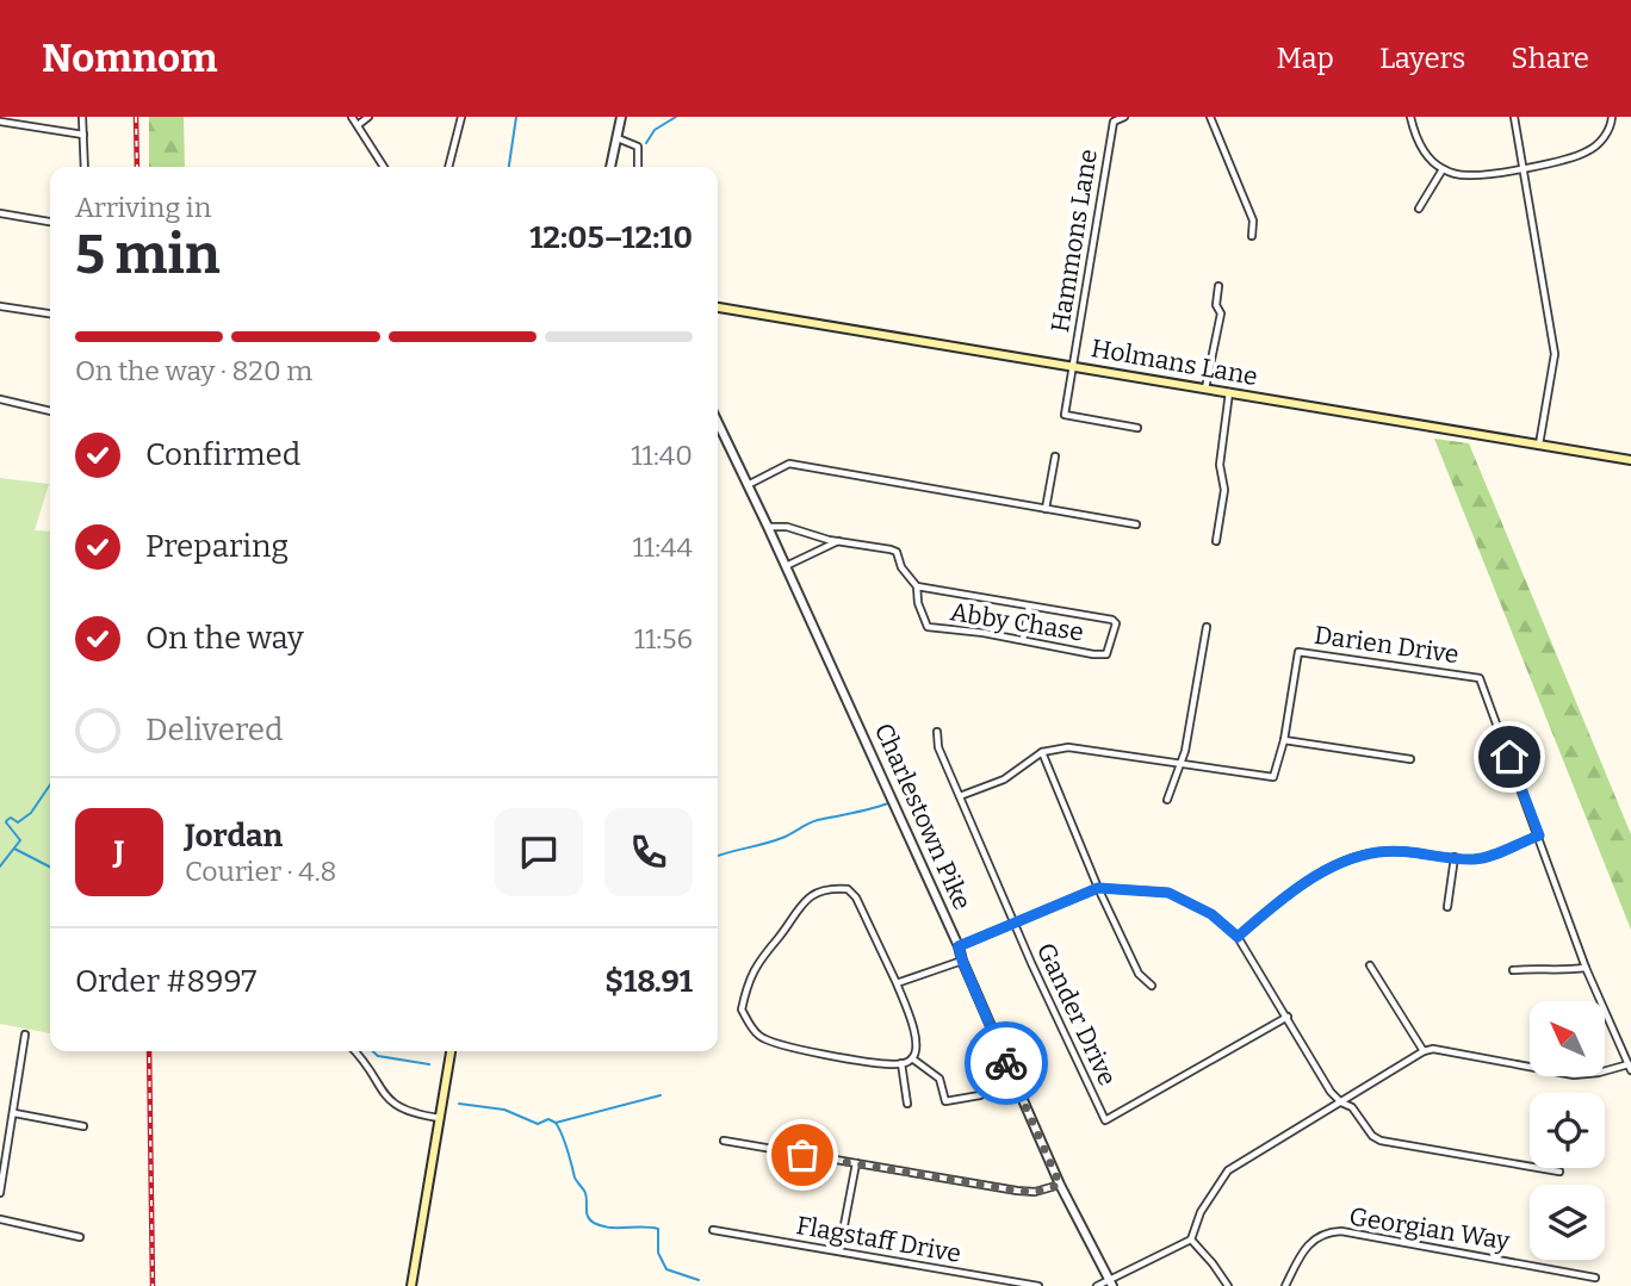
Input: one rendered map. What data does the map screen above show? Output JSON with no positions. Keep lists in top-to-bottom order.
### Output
{
  "streets": {
    "main road": ["Holmans Lane"],
    "street": [
      "Hammons Lane",
      "Abby Chase",
      "Darien Drive",
      "Charlestown Pike",
      "Gander Drive",
      "Georgian Way",
      "Flagstaff Drive"
    ]
  },
  "crossings": [
    ["Hammons Lane", "Holmans Lane"],
    ["Abby Chase", "Charlestown Pike"]
  ],
  "north": "top left",
  "page": {
    "header": "Nomnom",
    "nav": ["Map", "Layers", "Share"],
    "heading": ["5 min", "Arriving in", "12:05–12:10"],
    "panel": [
      "Jordan",
      "Courier · 4.8",
      "Order #8997",
      "$18.91"
    ],
    "bar": "On the way · 820 m",
    "list": [
      ["Confirmed", "11:40"],
      ["Preparing", "11:44"],
      ["On the way", "11:56"],
      "Delivered"
    ],
    "round": "J"
  }
}
